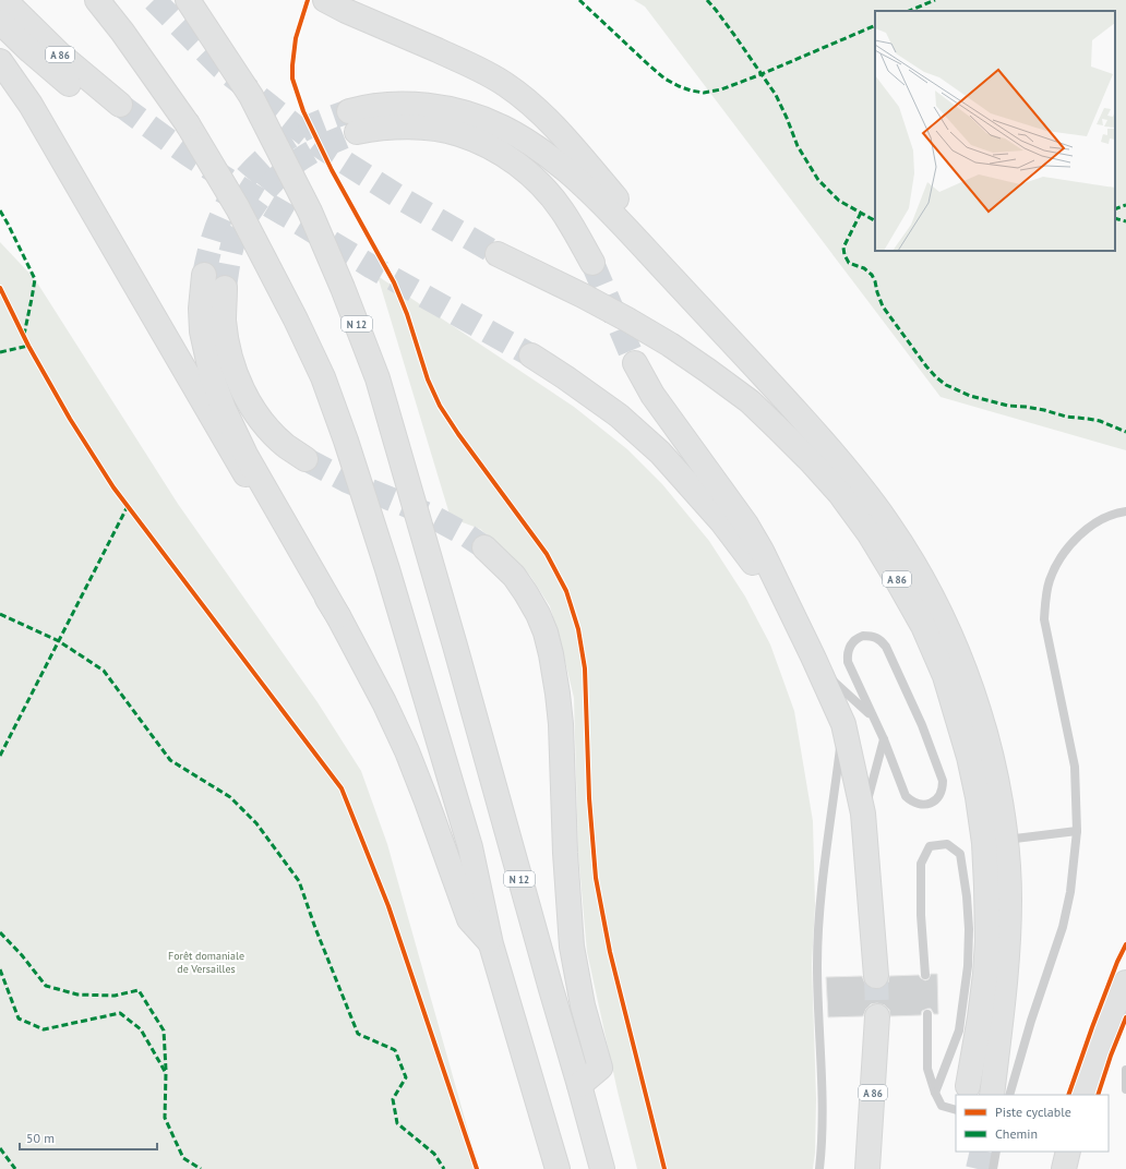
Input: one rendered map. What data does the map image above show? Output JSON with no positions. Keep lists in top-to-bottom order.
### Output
{
  "streets": {
    "main road": ["A 86", "N 12"]
  },
  "parks": ["Forêt domaniale de Versailles"],
  "legend": ["Piste cyclable", "Chemin"],
  "scale_bar": "50 m"
}
